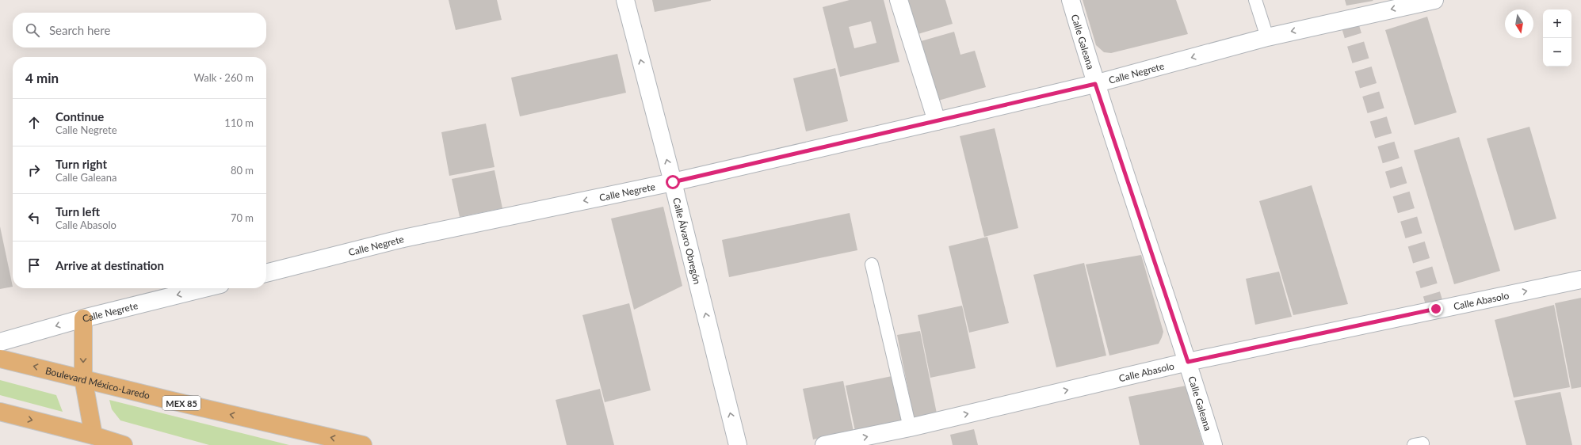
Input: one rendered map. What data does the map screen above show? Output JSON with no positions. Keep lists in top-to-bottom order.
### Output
{
  "streets": {
    "main road": ["Boulevard México-Laredo", "MEX 85"],
    "street": [
      "Calle Galeana",
      "Calle Negrete",
      "Calle Álvaro Obregón",
      "Calle Abasolo"
    ]
  },
  "crossings": [
    ["Calle Galeana", "Calle Negrete"],
    ["Calle Galeana", "Calle Abasolo"],
    ["Calle Negrete", "Calle Álvaro Obregón"]
  ],
  "one_way": ["Calle Negrete", "Calle Álvaro Obregón", "Calle Abasolo"],
  "north": "bottom",
  "page": {
    "map_buttons": ["+", "−"],
    "search": "Search here",
    "heading": ["4 min", "Walk · 260 m"],
    "list": [
      ["Continue", "Calle Negrete", "110 m"],
      ["Turn right", "Calle Galeana", "80 m"],
      ["Turn left", "Calle Abasolo", "70 m"],
      "Arrive at destination"
    ]
  }
}
